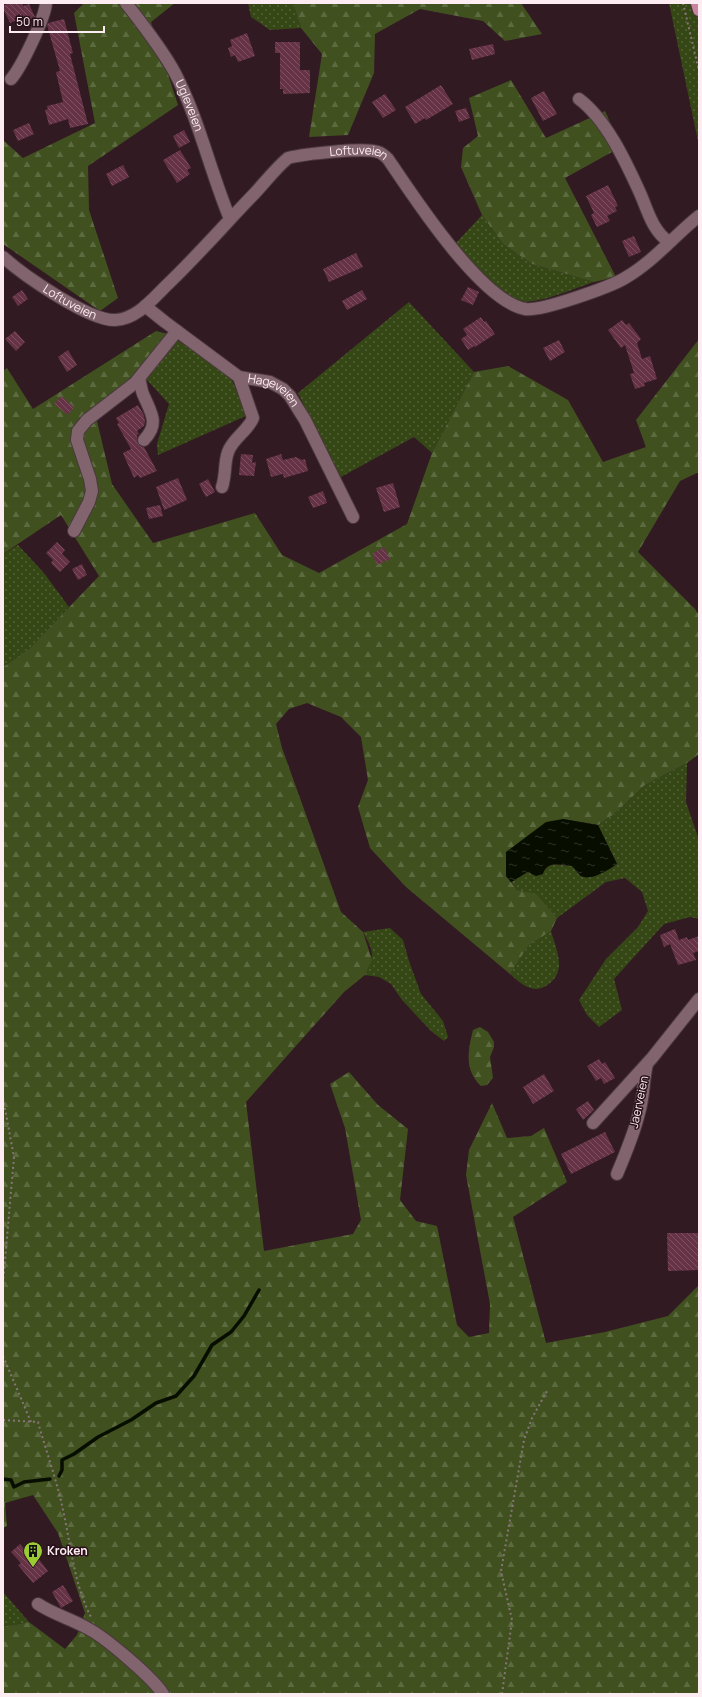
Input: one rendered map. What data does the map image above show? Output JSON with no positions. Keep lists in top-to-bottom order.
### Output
{
  "streets": {
    "street": [
      "Ugleveien",
      "Loftuveien",
      "Hageveien",
      "Jaerveien"
    ]
  },
  "crossings": [
    ["Ugleveien", "Loftuveien"],
    ["Loftuveien", "Hageveien"]
  ],
  "places": {
    "building": ["Kroken"]
  },
  "scale_bar": "50 m"
}
